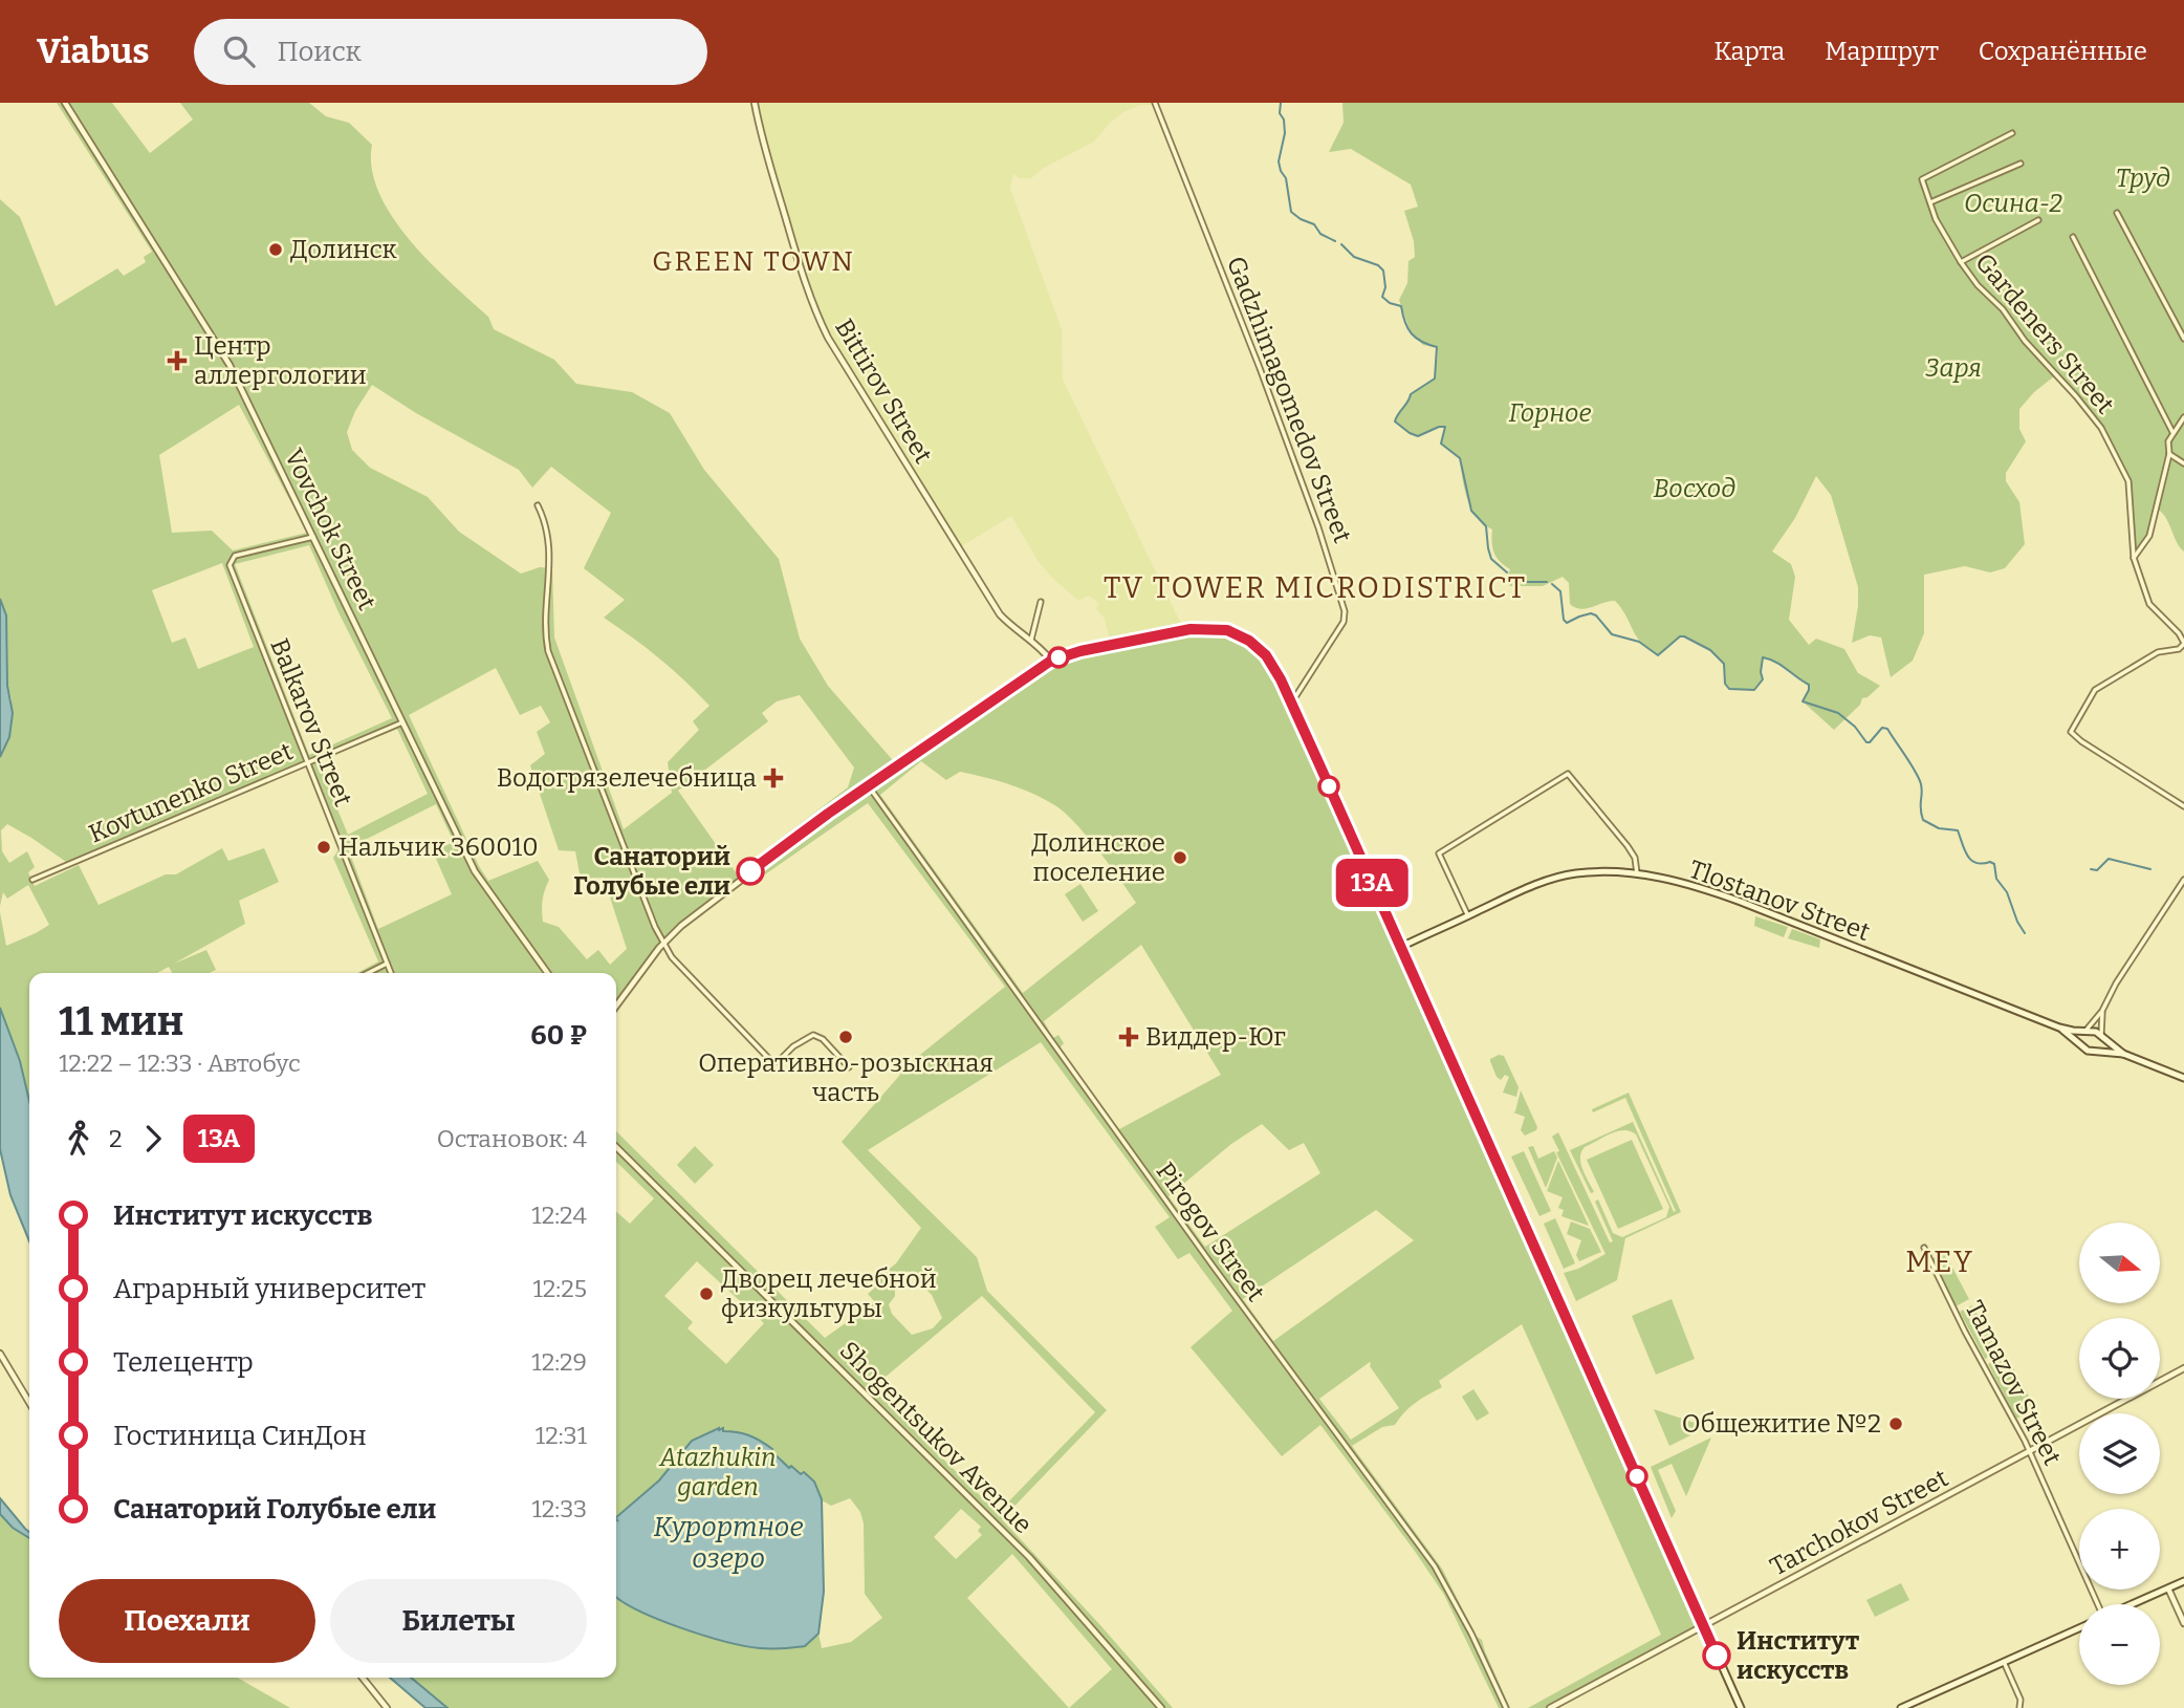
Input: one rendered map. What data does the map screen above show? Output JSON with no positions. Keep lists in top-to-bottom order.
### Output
{
  "streets": {
    "main road": ["Tlostanov Street"],
    "street": [
      "Gardeners Street",
      "Bittirov Street",
      "Gadzhimagomedov Street",
      "Vovchok Street",
      "Balkarov Street",
      "Kovtunenko Street",
      "Pirogov Street",
      "Tamazov Street",
      "Shogentsukov Avenue",
      "Tarchokov Street"
    ]
  },
  "crossings": [
    ["Vovchok Street", "Balkarov Street"],
    ["Vovchok Street", "Kovtunenko Street"],
    ["Balkarov Street", "Kovtunenko Street"],
    ["Tamazov Street", "Tarchokov Street"]
  ],
  "districts": ["GREEN TOWN", "TV TOWER MICRODISTRICT", "MEY"],
  "water": ["Курортное озеро"],
  "parks": [
    "Труд",
    "Осина-2",
    "Заря",
    "Горное",
    "Восход",
    "Atazhukin garden"
  ],
  "places": {
    "other": [
      "Долинск",
      "Нальчик 360010",
      "Долинское поселение",
      "Санаторий Голубые ели",
      "Оперативно-розыскная часть",
      "Дворец лечебной физкультуры",
      "Общежитие №2",
      "Институт искусств"
    ],
    "health": ["Центр аллергологии", "Водогрязелечебница", "Виддер-Юг"]
  },
  "lines": ["bus line 13А"],
  "north": "right",
  "page": {
    "header": "Viabus",
    "search": "Поиск",
    "nav": ["Карта", "Маршрут", "Сохранённые"],
    "on_map": "13А",
    "heading": ["11 мин", "12:22 – 12:33 · Автобус", "60 ₽"],
    "legs": ["2", "13А", "Остановок: 4"],
    "list": [
      {
        "name": "Институт искусств",
        "value": "12:24"
      },
      {
        "name": "Аграрный университет",
        "value": "12:25"
      },
      {
        "name": "Телецентр",
        "value": "12:29"
      },
      {
        "name": "Гостиница СинДон",
        "value": "12:31"
      },
      {
        "name": "Санаторий Голубые ели",
        "value": "12:33"
      }
    ],
    "map_buttons": ["+", "−"],
    "buttons": ["Поехали", "Билеты"]
  }
}
